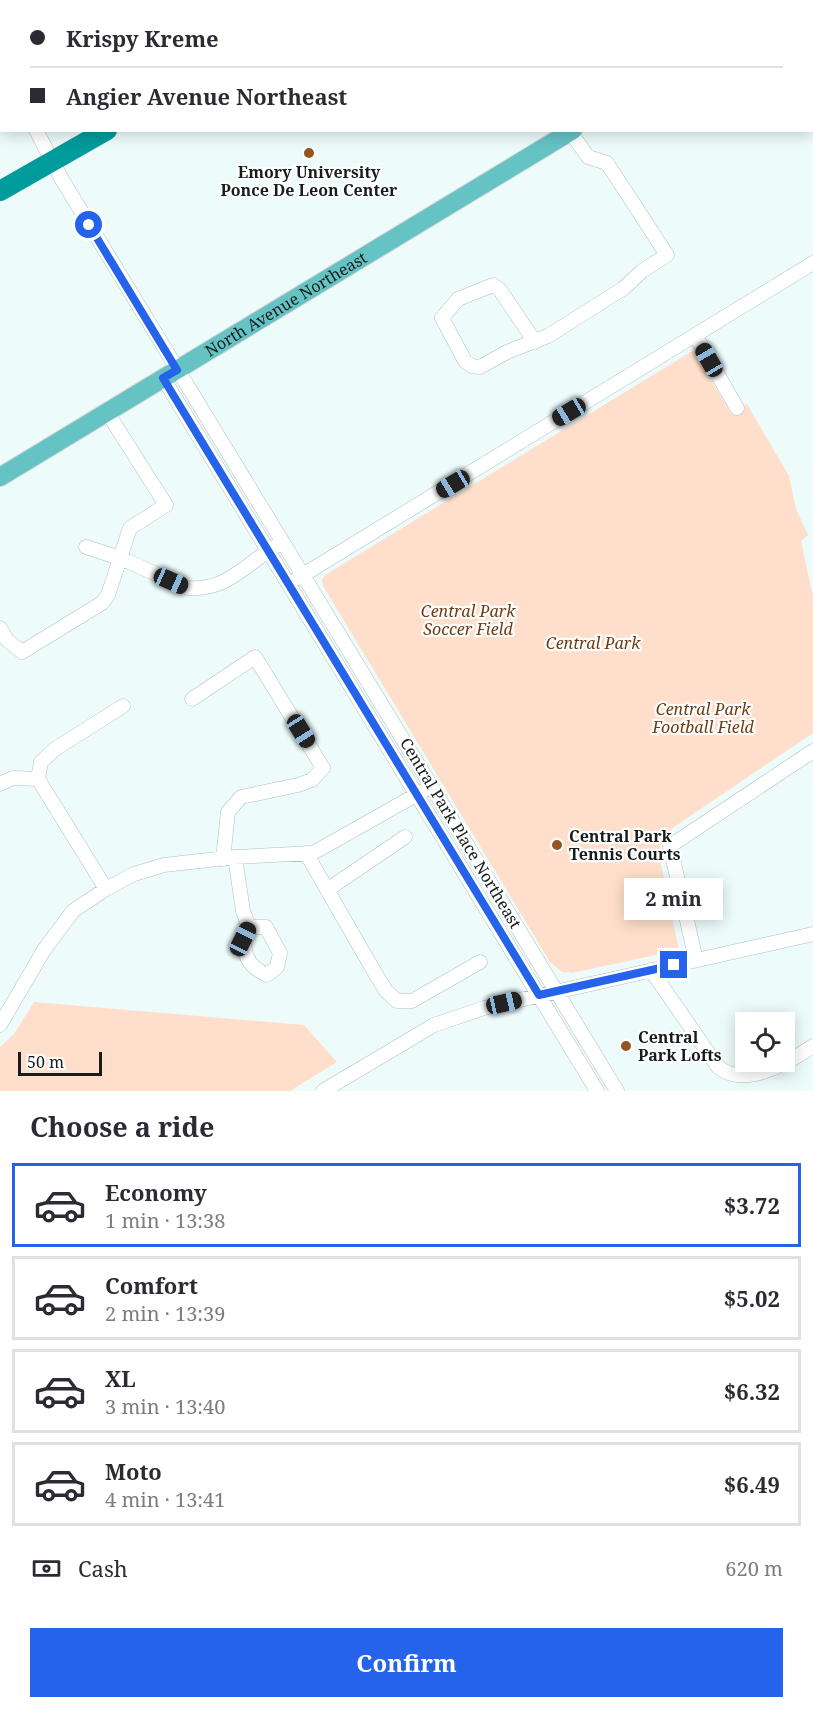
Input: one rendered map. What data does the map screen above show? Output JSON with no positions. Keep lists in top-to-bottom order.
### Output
{
  "streets": {
    "main road": ["North Avenue Northeast"],
    "street": ["Central Park Place Northeast"]
  },
  "crossings": [
    ["North Avenue Northeast", "Central Park Place Northeast"]
  ],
  "parks": ["Central Park Soccer Field", "Central Park", "Central Park Football Field"],
  "places": ["Emory University Ponce De Leon Center", "Central Park Tennis Courts", "Central Park Lofts"],
  "scale_bar": "50 m",
  "page": {
    "banner": ["Krispy Kreme", "Angier Avenue Northeast"],
    "bubble": "2 min",
    "scale": "50 m",
    "heading": "Choose a ride",
    "list": [
      {
        "name": "Economy",
        "note": "1 min · 13:38",
        "value": "$3.72"
      },
      {
        "name": "Comfort",
        "note": "2 min · 13:39",
        "value": "$5.02"
      },
      {
        "name": "XL",
        "note": "3 min · 13:40",
        "value": "$6.32"
      },
      {
        "name": "Moto",
        "note": "4 min · 13:41",
        "value": "$6.49"
      }
    ],
    "pay": ["Cash", "620 m"],
    "buttons": "Confirm"
  }
}
